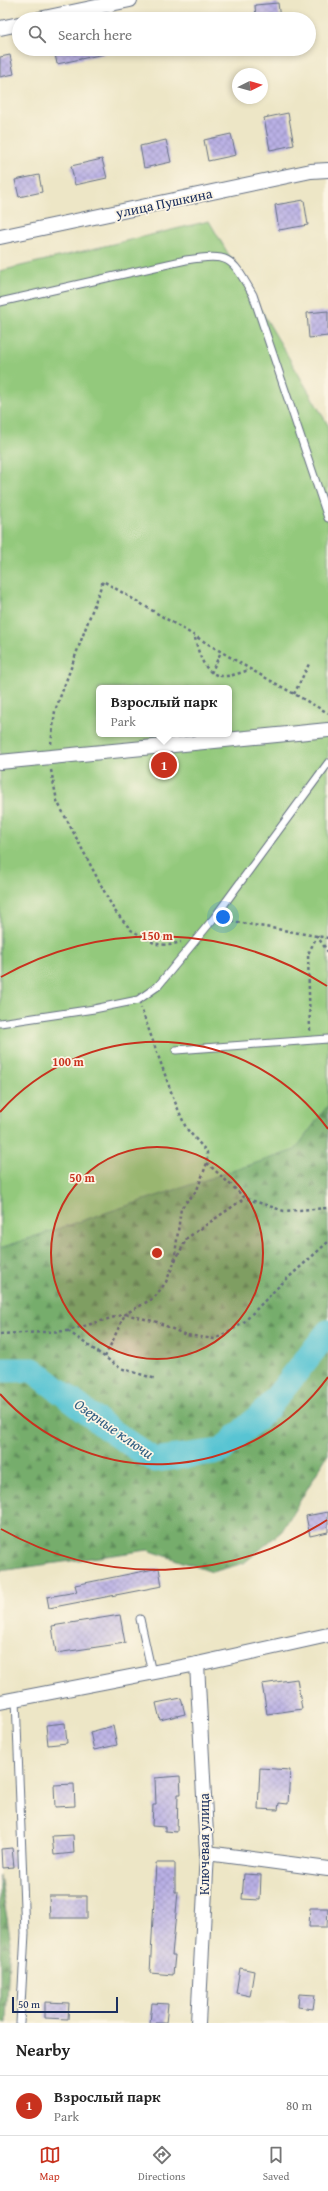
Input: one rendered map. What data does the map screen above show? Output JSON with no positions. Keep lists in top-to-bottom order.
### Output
{
  "streets": {
    "street": ["улица Пушкина", "Ключевая улица"]
  },
  "water": ["Озерные ключи"],
  "scale_bar": "50 m",
  "north": "right",
  "page": {
    "search": "Search here",
    "popup": ["Взрослый парк", "Park"],
    "pins": "1",
    "scale": "50 m",
    "heading": "Nearby",
    "list": [
      {
        "mark": "1",
        "name": "Взрослый парк",
        "note": "Park",
        "value": "80 m"
      }
    ],
    "nav": ["Map", "Directions", "Saved"]
  },
  "rings": ["150 m", "100 m", "50 m"]
}
